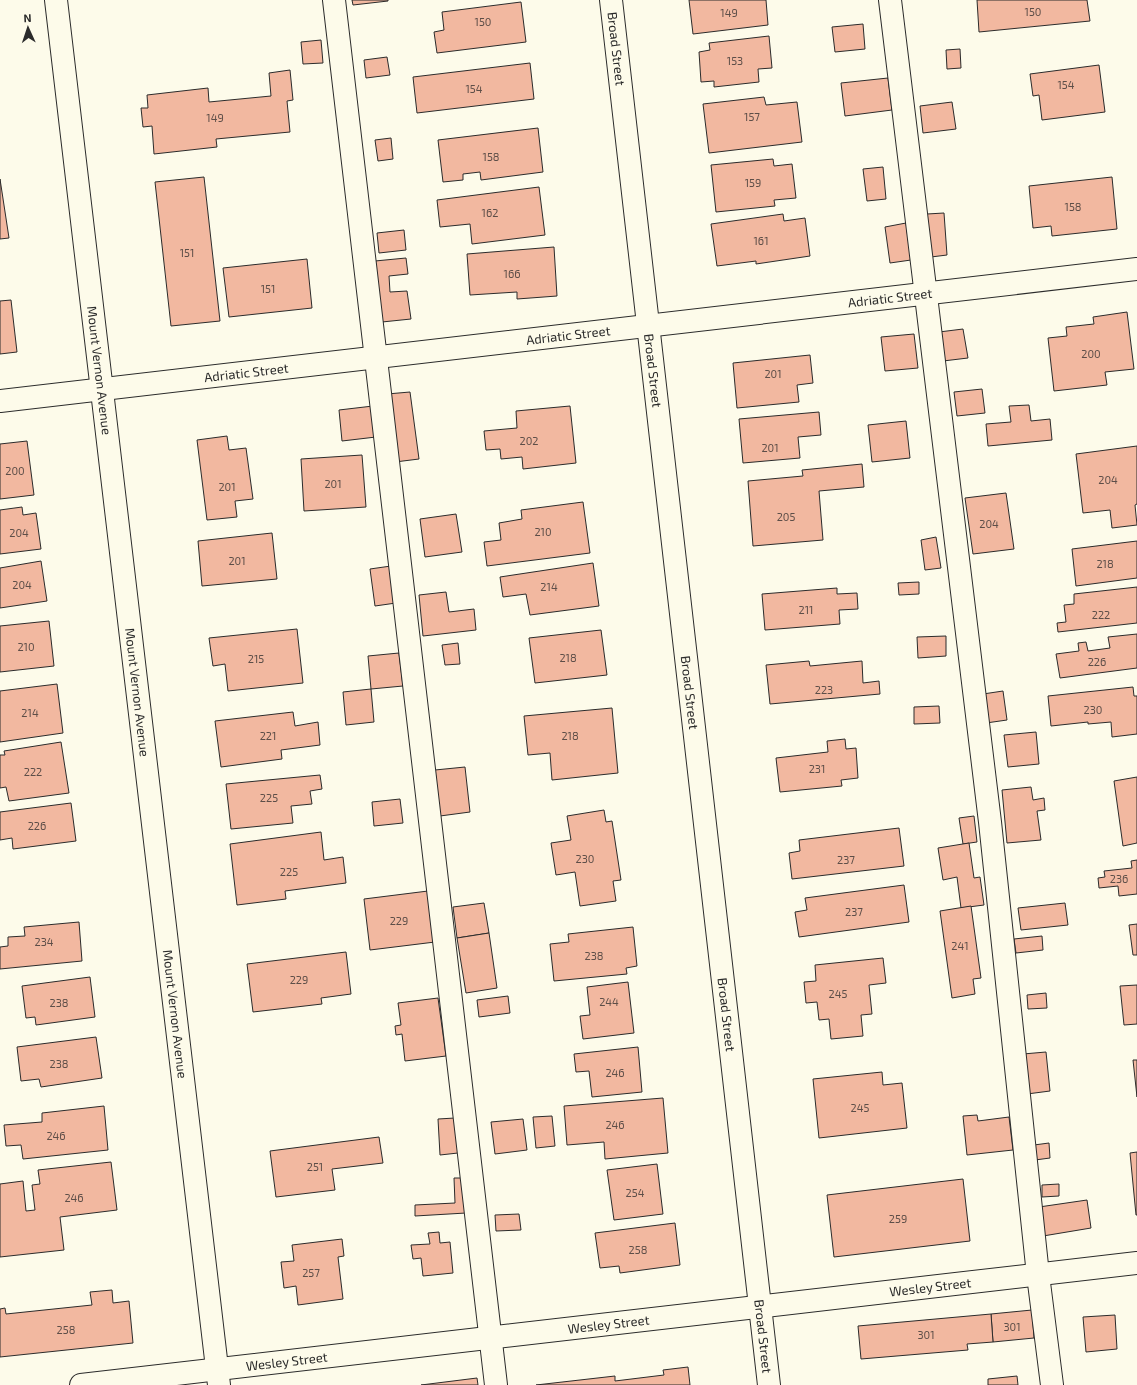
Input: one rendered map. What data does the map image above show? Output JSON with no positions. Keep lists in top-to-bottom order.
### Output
{
  "streets": {
    "street": [
      "Broad Street",
      "Adriatic Street",
      "Mount Vernon Avenue",
      "Wesley Street"
    ]
  },
  "crossings": [
    ["Broad Street", "Adriatic Street"],
    ["Broad Street", "Wesley Street"],
    ["Adriatic Street", "Mount Vernon Avenue"],
    ["Mount Vernon Avenue", "Wesley Street"]
  ],
  "house_numbers": [
    "150",
    "149",
    "150",
    "153",
    "154",
    "154",
    "157",
    "149",
    "158",
    "159",
    "158",
    "162",
    "161",
    "151",
    "166",
    "151",
    "200",
    "201",
    "202",
    "201",
    "200",
    "204",
    "201",
    "201",
    "205",
    "204",
    "210",
    "204",
    "201",
    "218",
    "204",
    "214",
    "211",
    "222",
    "210",
    "218",
    "215",
    "226",
    "223",
    "230",
    "214",
    "221",
    "218",
    "231",
    "222",
    "225",
    "226",
    "230",
    "237",
    "225",
    "236",
    "237",
    "229",
    "234",
    "241",
    "238",
    "229",
    "245",
    "244",
    "238",
    "238",
    "246",
    "245",
    "246",
    "246",
    "251",
    "254",
    "246",
    "259",
    "258",
    "257",
    "301",
    "258",
    "301"
  ],
  "north": "top"
}
